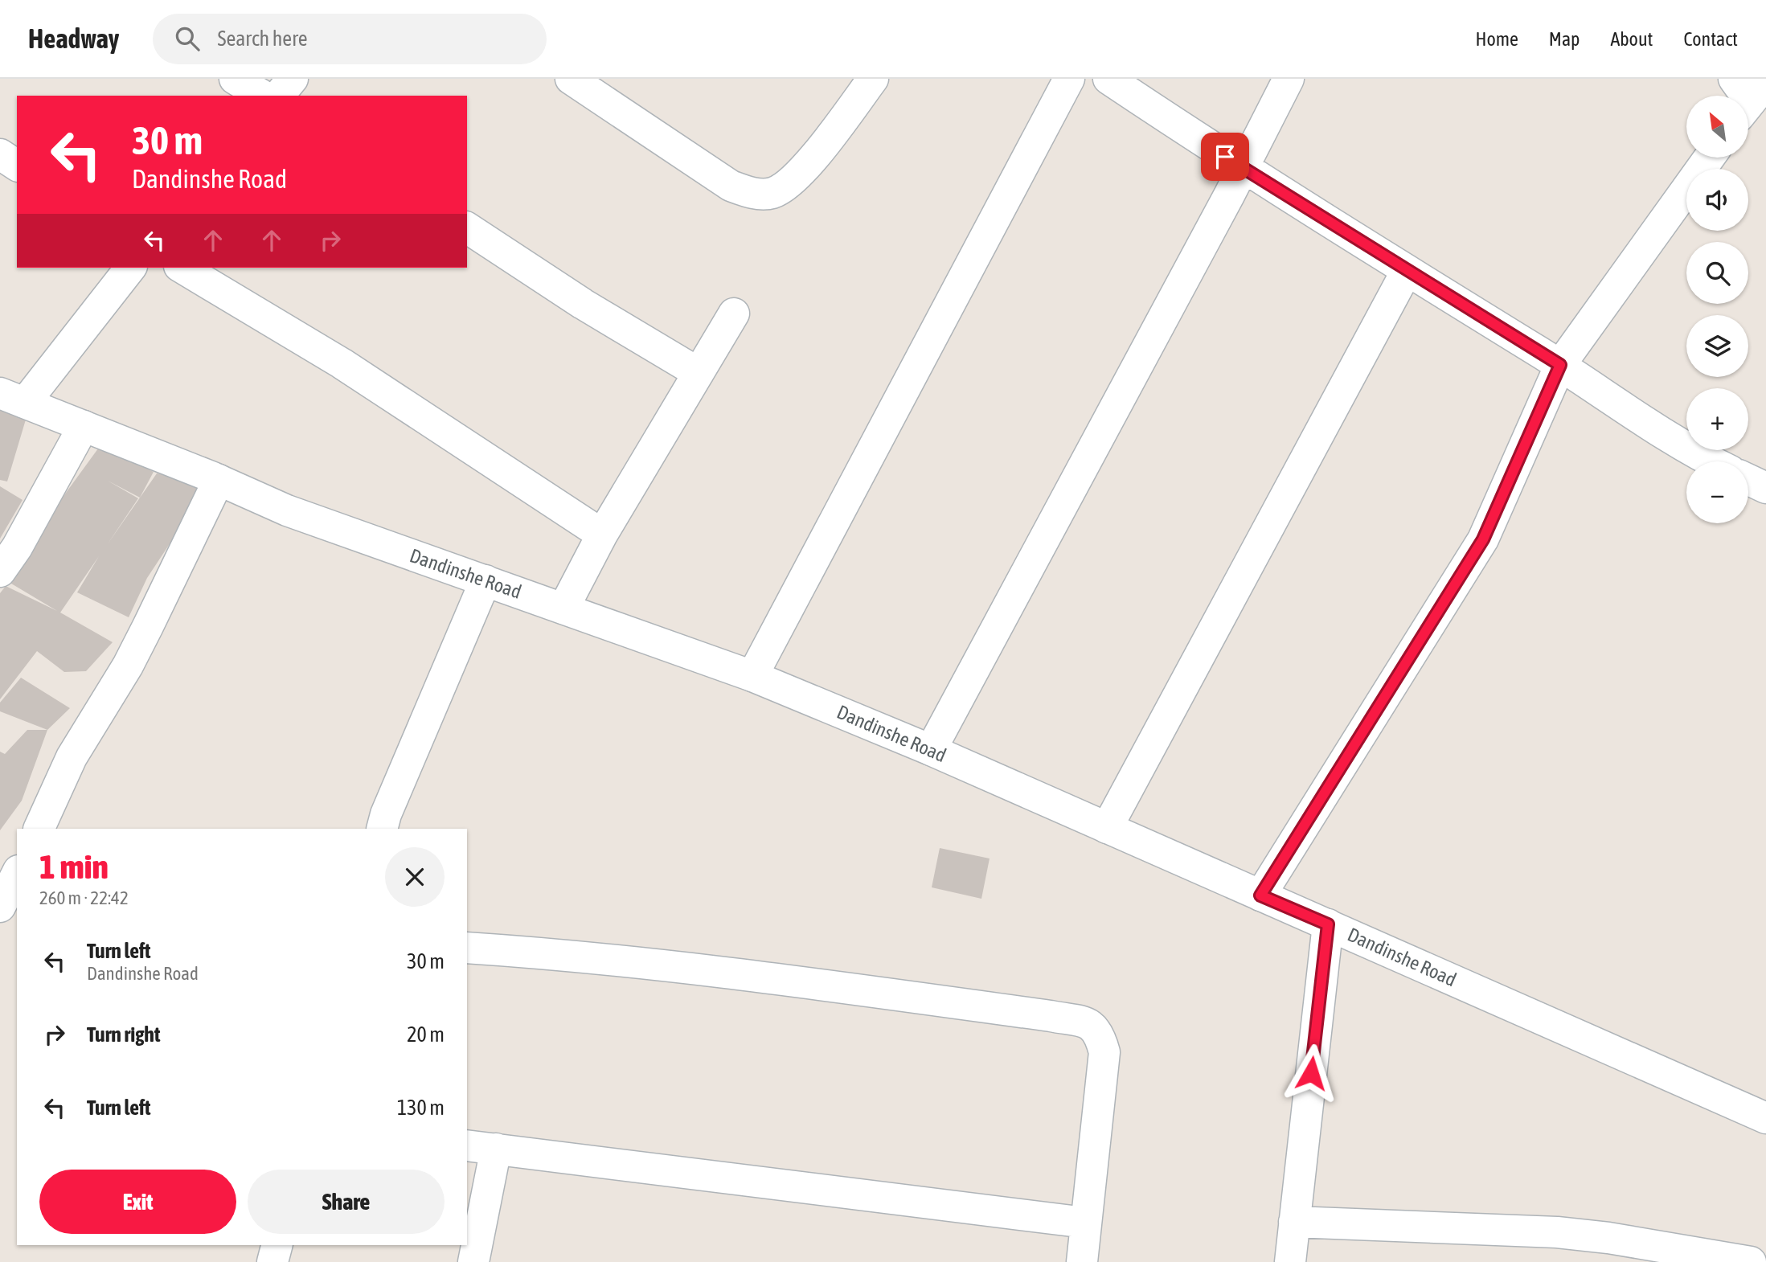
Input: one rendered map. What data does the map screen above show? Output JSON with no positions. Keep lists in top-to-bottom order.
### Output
{
  "streets": {
    "street": ["Dandinshe Road"]
  },
  "north": "top left",
  "page": {
    "header": "Headway",
    "search": "Search here",
    "nav": [
      "Home",
      "Map",
      "About",
      "Contact"
    ],
    "map_buttons": ["+", "−"],
    "turn": ["30 m", "Dandinshe Road"],
    "heading": ["1 min", "260 m · 22:42"],
    "list": [
      {
        "name": "Turn left",
        "note": "Dandinshe Road",
        "value": "30 m"
      },
      {
        "name": "Turn right",
        "value": "20 m"
      },
      {
        "name": "Turn left",
        "value": "130 m"
      }
    ],
    "buttons": ["Exit", "Share"]
  }
}
